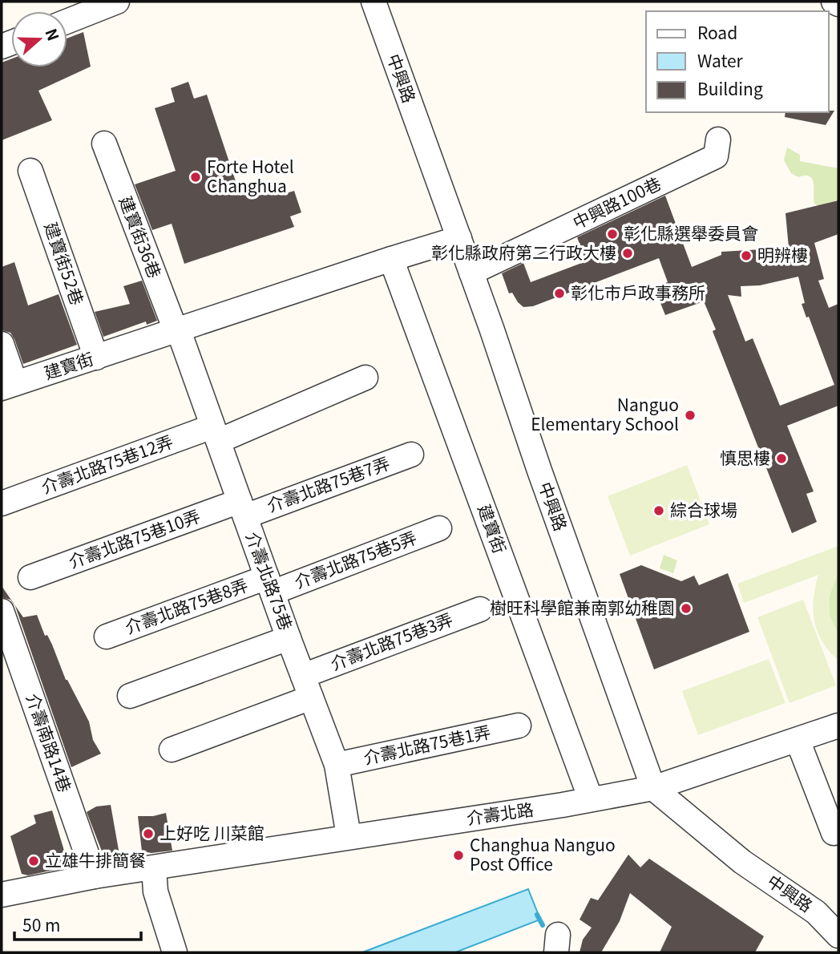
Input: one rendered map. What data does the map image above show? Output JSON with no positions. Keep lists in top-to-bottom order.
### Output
{
  "streets": {
    "street": [
      "中興路",
      "中興路100巷",
      "建寶街36巷",
      "建寶街52巷",
      "建寶街",
      "介壽北路75巷12弄",
      "介壽北路75巷7弄",
      "介壽北路75巷10弄",
      "介壽北路75巷5弄",
      "介壽北路75巷",
      "介壽北路75巷8弄",
      "介壽北路75巷3弄",
      "介壽南路14巷",
      "介壽北路75巷1弄",
      "介壽北路"
    ]
  },
  "crossings": [
    ["中興路", "中興路100巷"],
    ["中興路", "建寶街"],
    ["中興路", "介壽北路"],
    ["建寶街36巷", "建寶街"],
    ["建寶街36巷", "介壽北路75巷"],
    ["建寶街52巷", "建寶街"],
    ["建寶街", "介壽北路75巷"],
    ["建寶街", "介壽北路"],
    ["介壽北路75巷12弄", "介壽北路75巷"],
    ["介壽北路75巷7弄", "介壽北路75巷10弄"],
    ["介壽北路75巷7弄", "介壽北路75巷"],
    ["介壽北路75巷10弄", "介壽北路75巷"],
    ["介壽北路75巷5弄", "介壽北路75巷"],
    ["介壽北路75巷5弄", "介壽北路75巷8弄"],
    ["介壽北路75巷", "介壽北路75巷8弄"],
    ["介壽北路75巷", "介壽北路75巷3弄"],
    ["介壽北路75巷", "介壽北路75巷1弄"],
    ["介壽北路75巷", "介壽北路"],
    ["介壽南路14巷", "介壽北路"]
  ],
  "places": [
    "Forte Hotel Changhua",
    "彰化縣選舉委員會",
    "彰化縣政府第二行政大樓",
    "明辨樓",
    "彰化市戶政事務所",
    "Nanguo Elementary School",
    "慎思樓",
    "綜合球場",
    "樹旺科學館兼南郭幼稚園",
    "上好吃 川菜館",
    "Changhua Nanguo Post Office",
    "立雄牛排簡餐"
  ],
  "legend": ["Road", "Water", "Building"],
  "scale_bar": "50 m",
  "north": "right"
}
